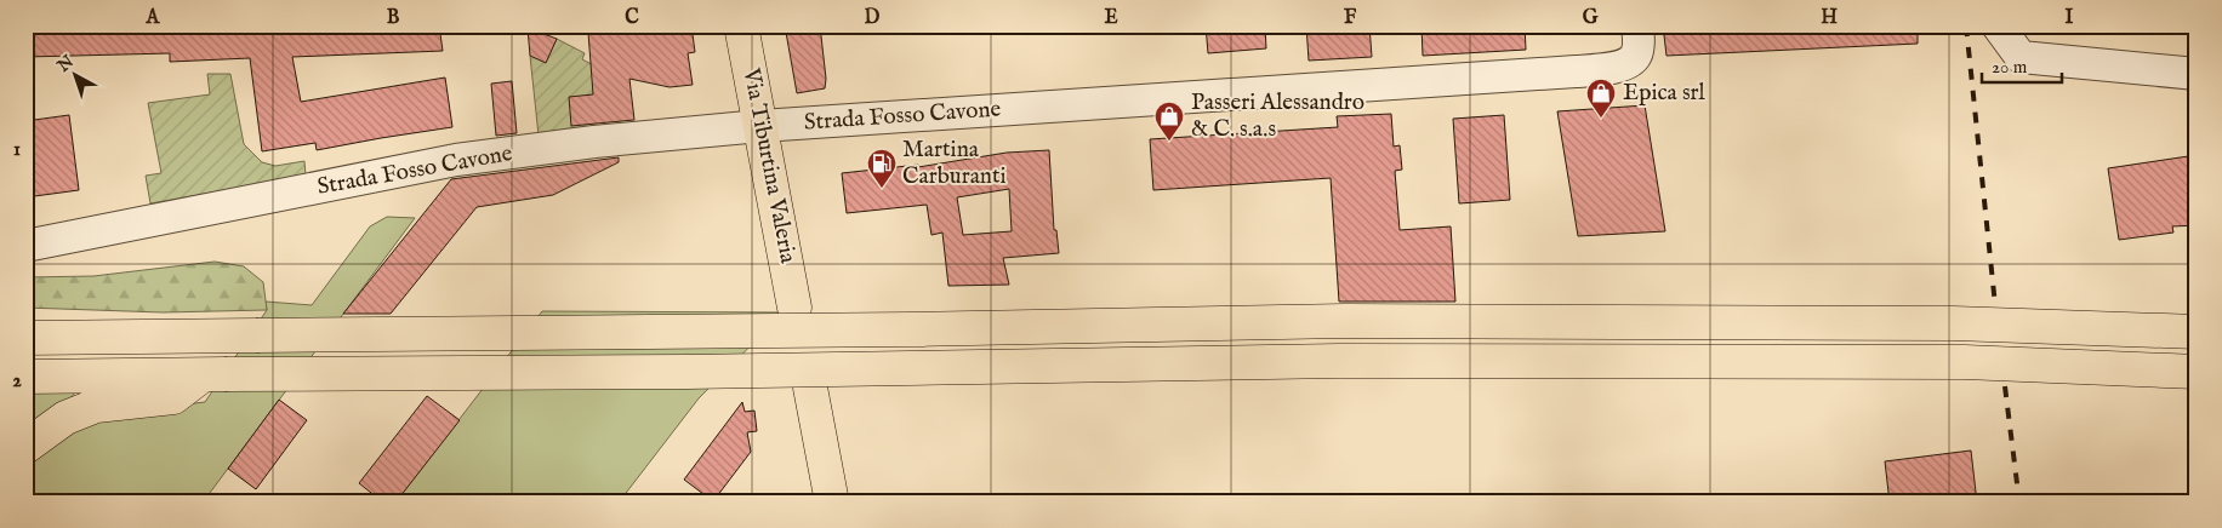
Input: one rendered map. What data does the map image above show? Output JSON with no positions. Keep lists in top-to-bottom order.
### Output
{
  "streets": {
    "main road": ["Via Tiburtina Valeria"],
    "street": ["Strada Fosso Cavone"]
  },
  "crossings": [
    ["Strada Fosso Cavone", "Via Tiburtina Valeria"]
  ],
  "places": {
    "shop": ["Epica srl", "Passeri Alessandro & C. s.a.s"],
    "fuel station": ["Martina Carburanti"]
  },
  "scale_bar": "20 m",
  "north": "top left",
  "grid": {
    "columns": [
      "A",
      "B",
      "C",
      "D",
      "E",
      "F",
      "G",
      "H",
      "I"
    ],
    "rows": ["1", "2"]
  }
}
